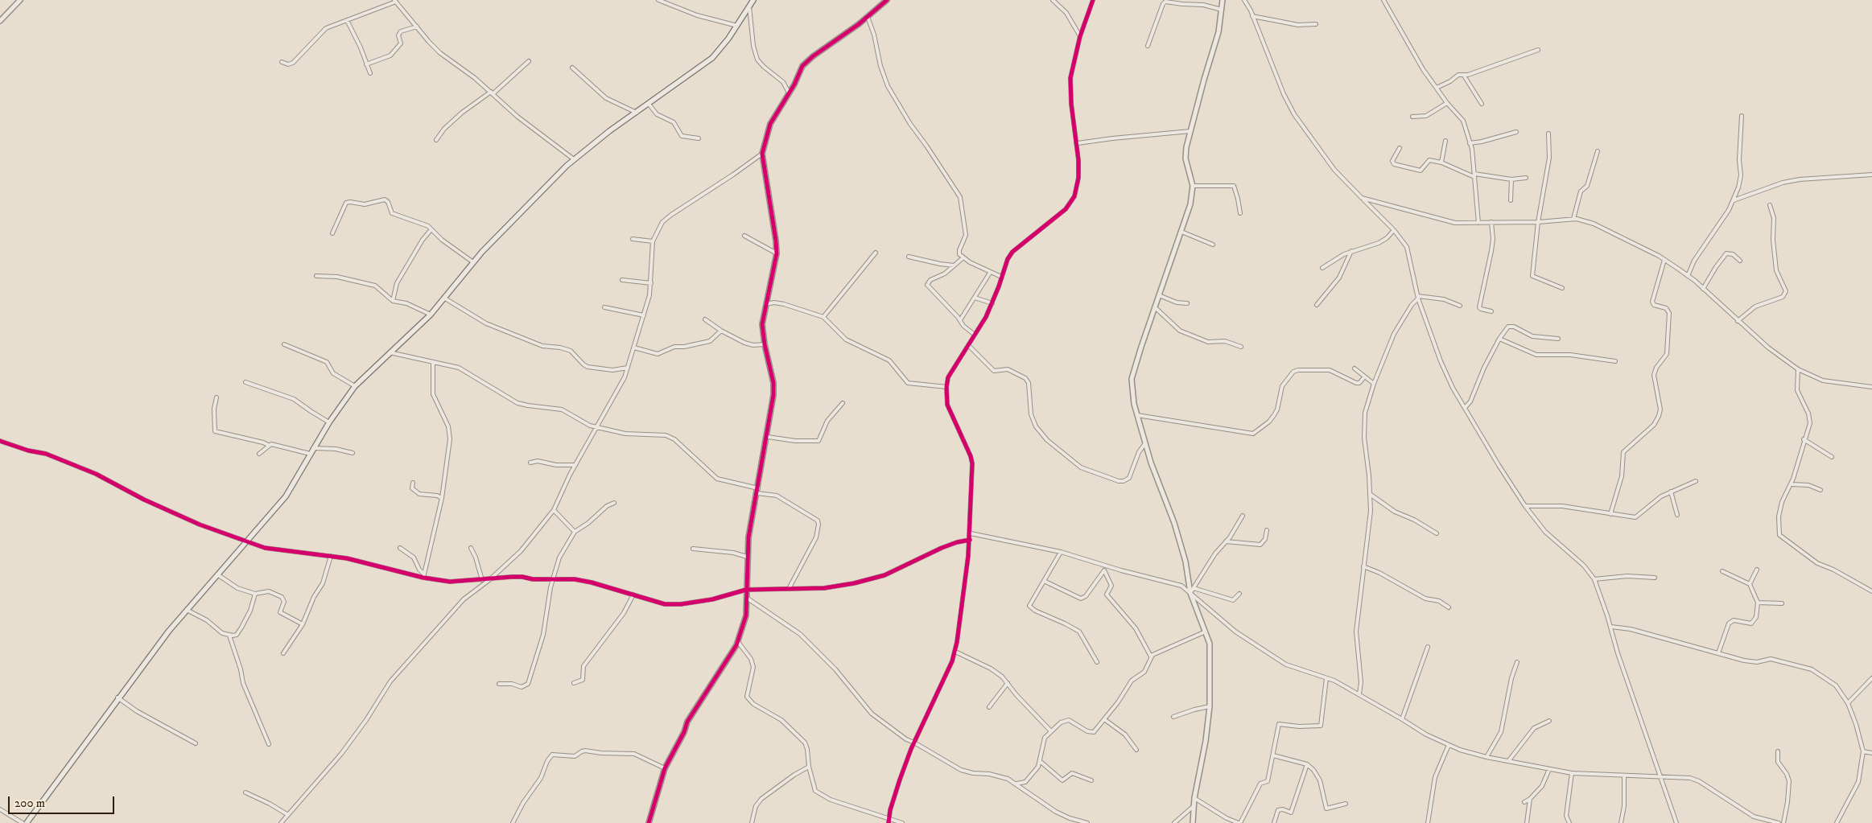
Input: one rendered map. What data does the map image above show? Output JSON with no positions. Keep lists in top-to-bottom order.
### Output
{
  "scale_bar": "200 m"
}
